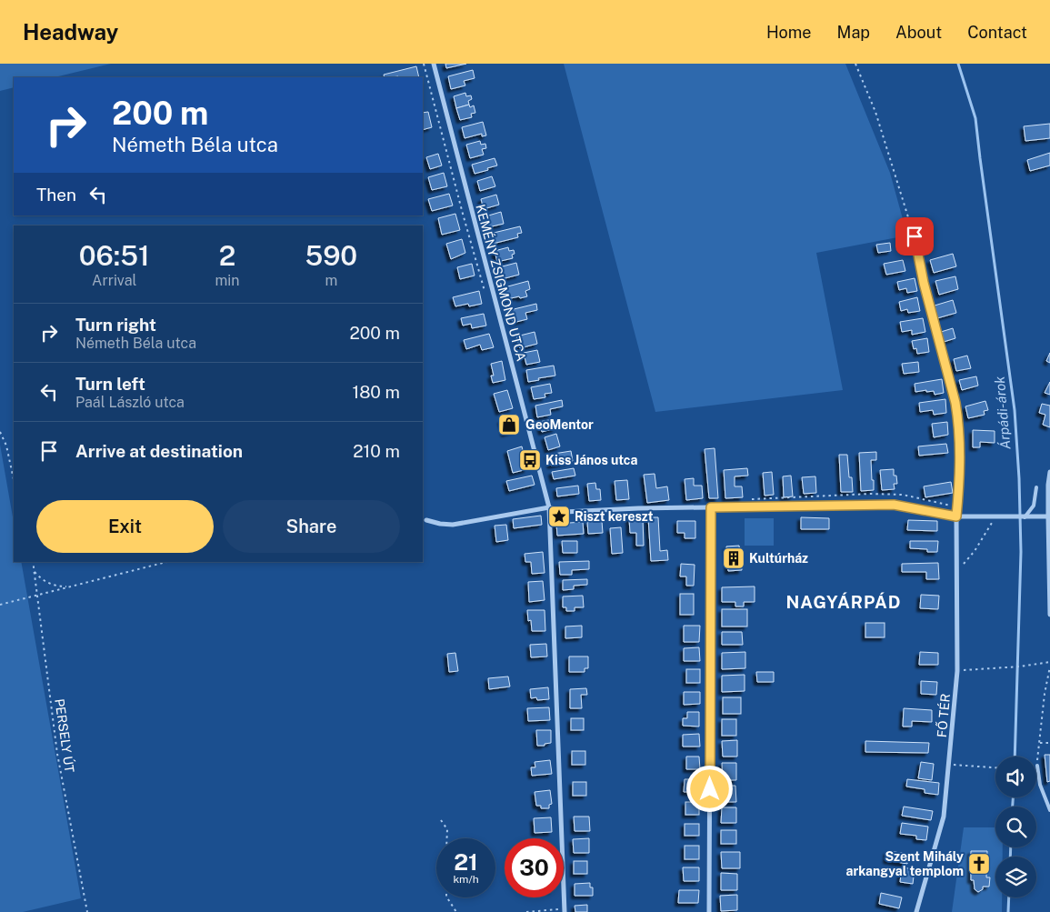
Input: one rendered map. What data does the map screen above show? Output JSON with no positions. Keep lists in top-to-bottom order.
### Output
{
  "streets": {
    "street": ["KEMÉNY ZSIGMOND UTCA", "FŐ TÉR"],
    "path": ["PERSELY ÚT"]
  },
  "districts": ["NAGYÁRPÁD"],
  "water": ["Árpádi-árok"],
  "places": {
    "shop": ["GeoMentor"],
    "bus stop": ["Kiss János utca"],
    "place": ["Riszt kereszt"],
    "building": ["Kultúrház"],
    "church": ["Szent Mihály arkangyal templom"]
  },
  "page": {
    "header": "Headway",
    "nav": [
      "Home",
      "Map",
      "About",
      "Contact"
    ],
    "turn": ["200 m", "Németh Béla utca"],
    "then": "Then",
    "eta": [
      "06:51",
      "Arrival",
      "2",
      "min",
      "590",
      "m"
    ],
    "list": [
      {
        "name": "Turn right",
        "note": "Németh Béla utca",
        "value": "200 m"
      },
      {
        "name": "Turn left",
        "note": "Paál László utca",
        "value": "180 m"
      },
      {
        "name": "Arrive at destination",
        "value": "210 m"
      }
    ],
    "buttons": ["Exit", "Share"],
    "speed": "21 km/h",
    "limit": "30"
  }
}
